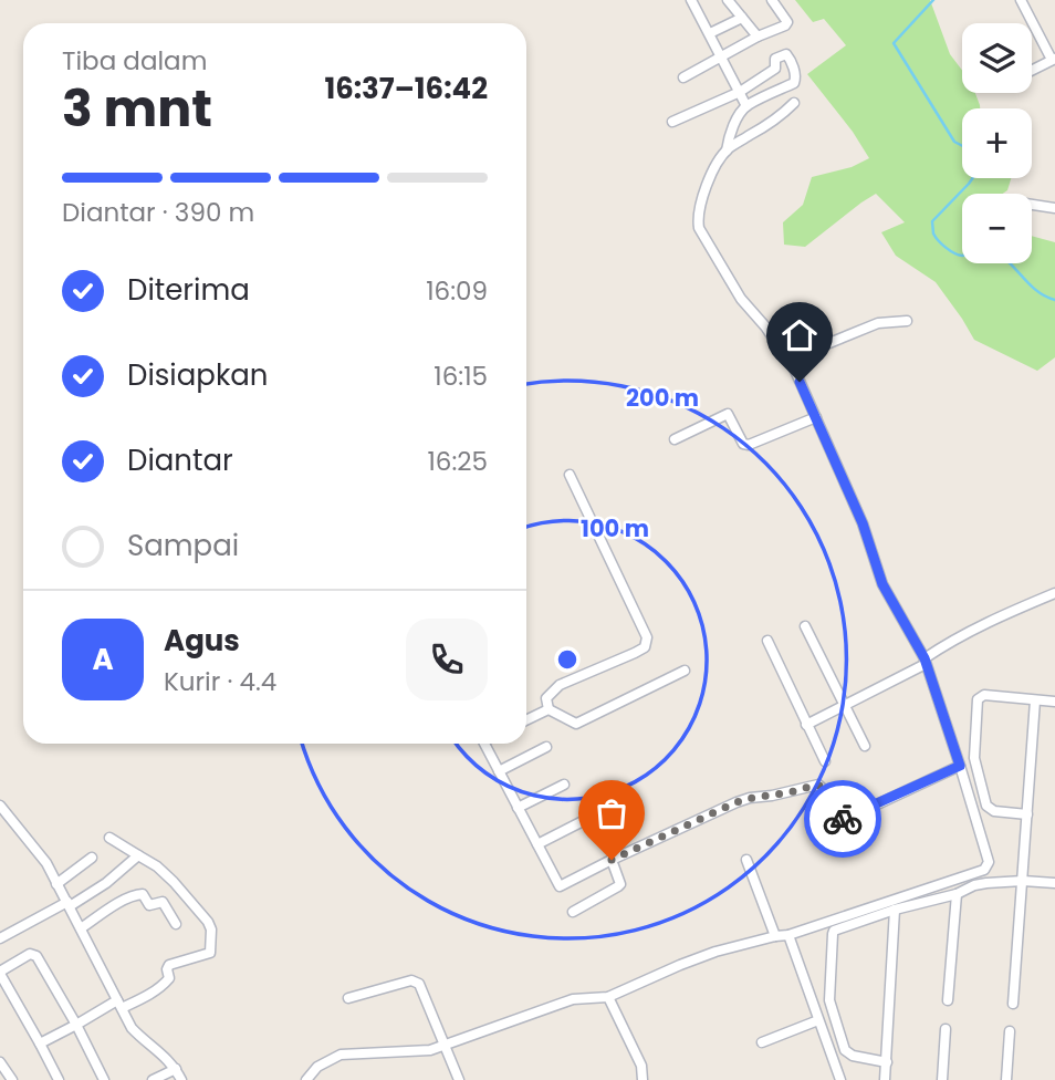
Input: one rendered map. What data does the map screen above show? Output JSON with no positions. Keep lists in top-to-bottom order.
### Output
{
  "page": {
    "map_buttons": ["+", "−"],
    "heading": ["3 mnt", "Tiba dalam", "16:37–16:42"],
    "panel": ["Agus", "Kurir · 4.4"],
    "bar": "Diantar · 390 m",
    "list": [
      ["Diterima", "16:09"],
      ["Disiapkan", "16:15"],
      ["Diantar", "16:25"],
      "Sampai"
    ],
    "round": "A"
  },
  "rings": ["200 m", "100 m"]
}
